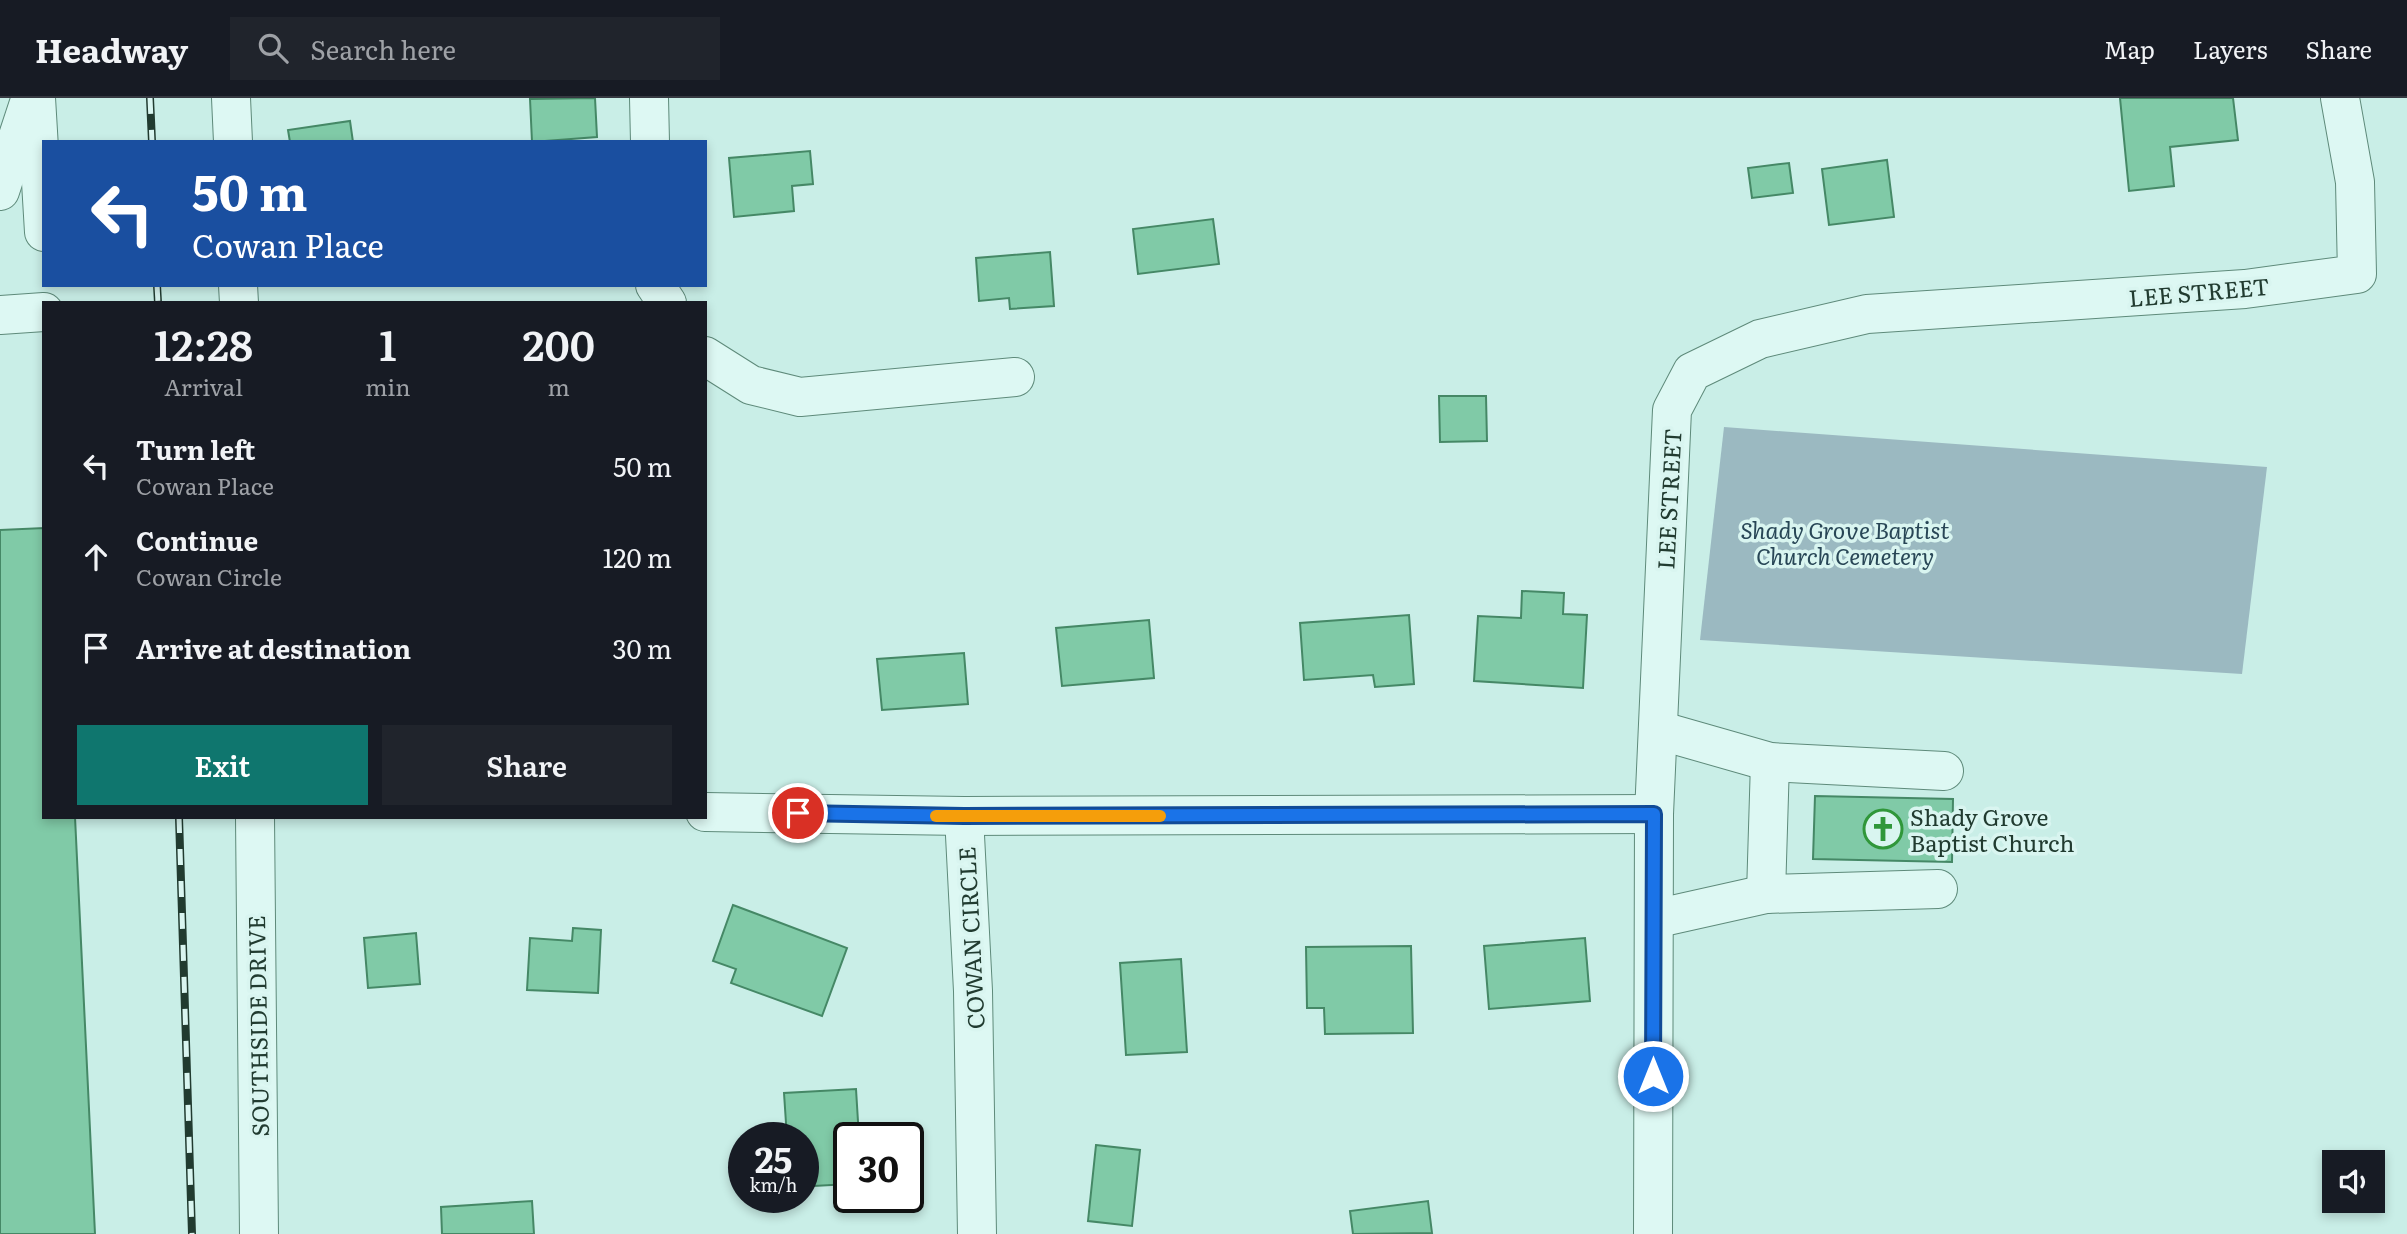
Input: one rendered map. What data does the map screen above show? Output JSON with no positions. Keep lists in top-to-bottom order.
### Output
{
  "streets": {
    "street": ["LEE STREET", "COWAN CIRCLE", "SOUTHSIDE DRIVE"]
  },
  "parks": ["Shady Grove Baptist Church Cemetery"],
  "places": {
    "church": ["Shady Grove Baptist Church"]
  },
  "page": {
    "header": "Headway",
    "search": "Search here",
    "nav": ["Map", "Layers", "Share"],
    "turn": ["50 m", "Cowan Place"],
    "eta": [
      "12:28",
      "Arrival",
      "1",
      "min",
      "200",
      "m"
    ],
    "list": [
      {
        "name": "Turn left",
        "note": "Cowan Place",
        "value": "50 m"
      },
      {
        "name": "Continue",
        "note": "Cowan Circle",
        "value": "120 m"
      },
      {
        "name": "Arrive at destination",
        "value": "30 m"
      }
    ],
    "buttons": ["Exit", "Share"],
    "speed": "25 km/h",
    "limit": "30"
  }
}
